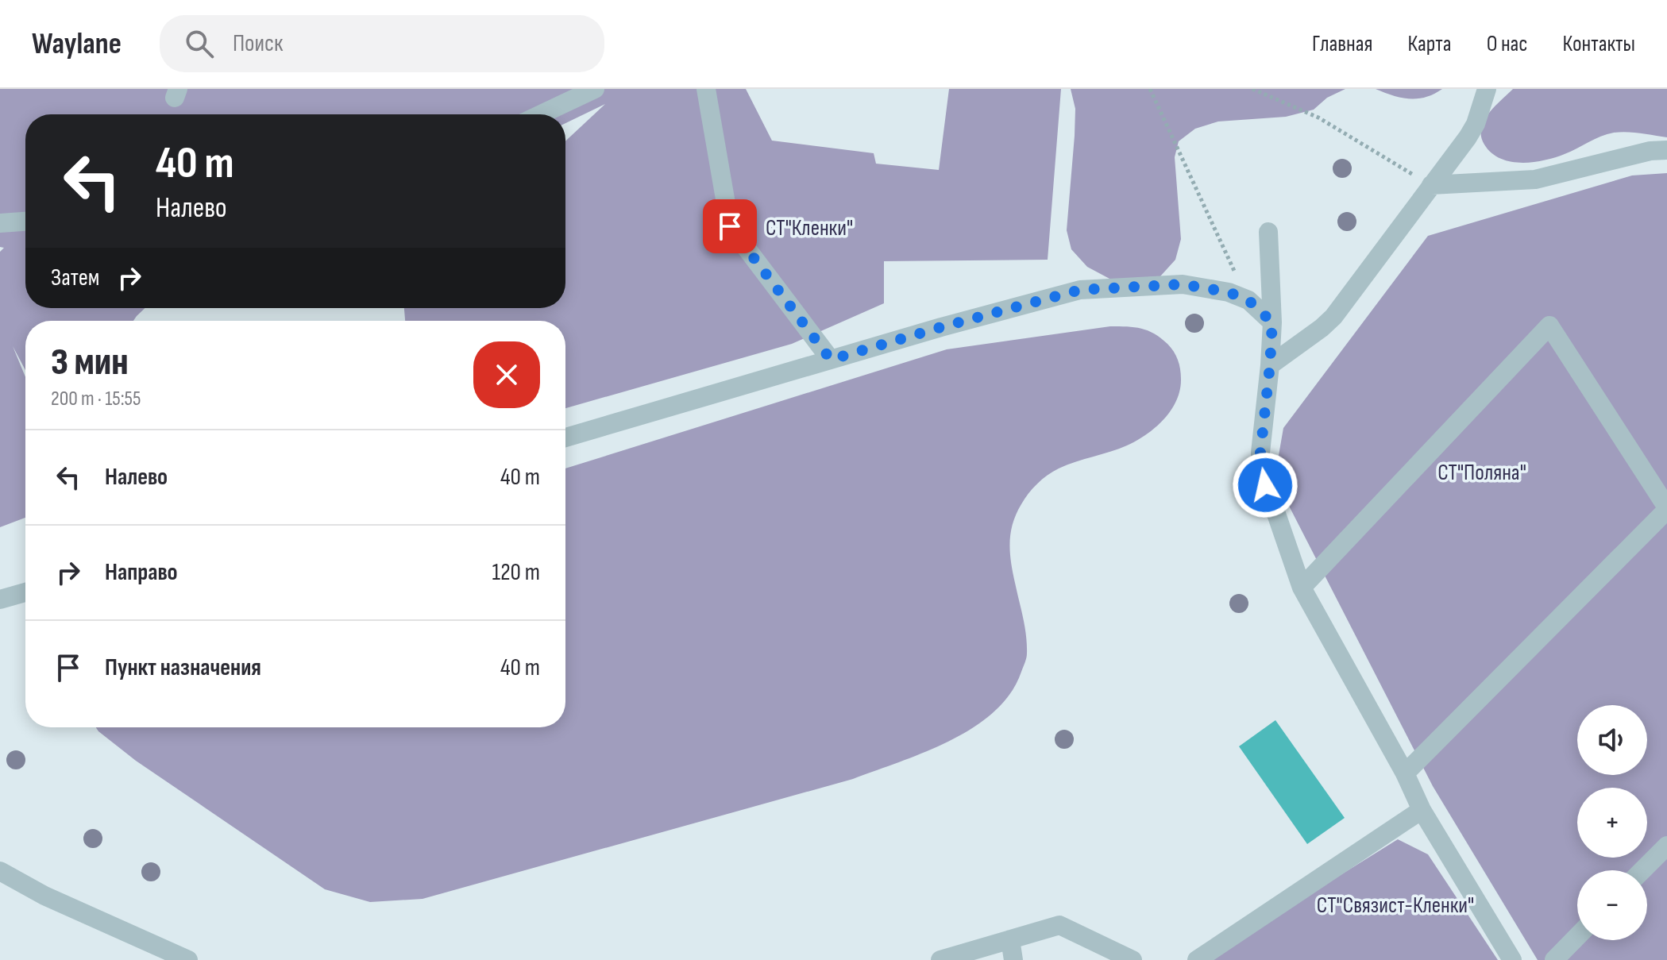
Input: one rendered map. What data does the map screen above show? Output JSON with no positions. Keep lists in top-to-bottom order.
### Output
{
  "parks": ["СТ\"Кленки\"", "СТ\"Поляна\"", "СТ\"Связист-Кленки\""],
  "page": {
    "header": "Waylane",
    "search": "Поиск",
    "nav": [
      "Главная",
      "Карта",
      "О нас",
      "Контакты"
    ],
    "turn": ["40 m", "Налево"],
    "then": "Затем",
    "heading": ["3 мин", "200 m · 15:55"],
    "list": [
      {
        "name": "Налево",
        "value": "40 m"
      },
      {
        "name": "Направо",
        "value": "120 m"
      },
      {
        "name": "Пункт назначения",
        "value": "40 m"
      }
    ],
    "map_buttons": ["+", "−"]
  }
}
